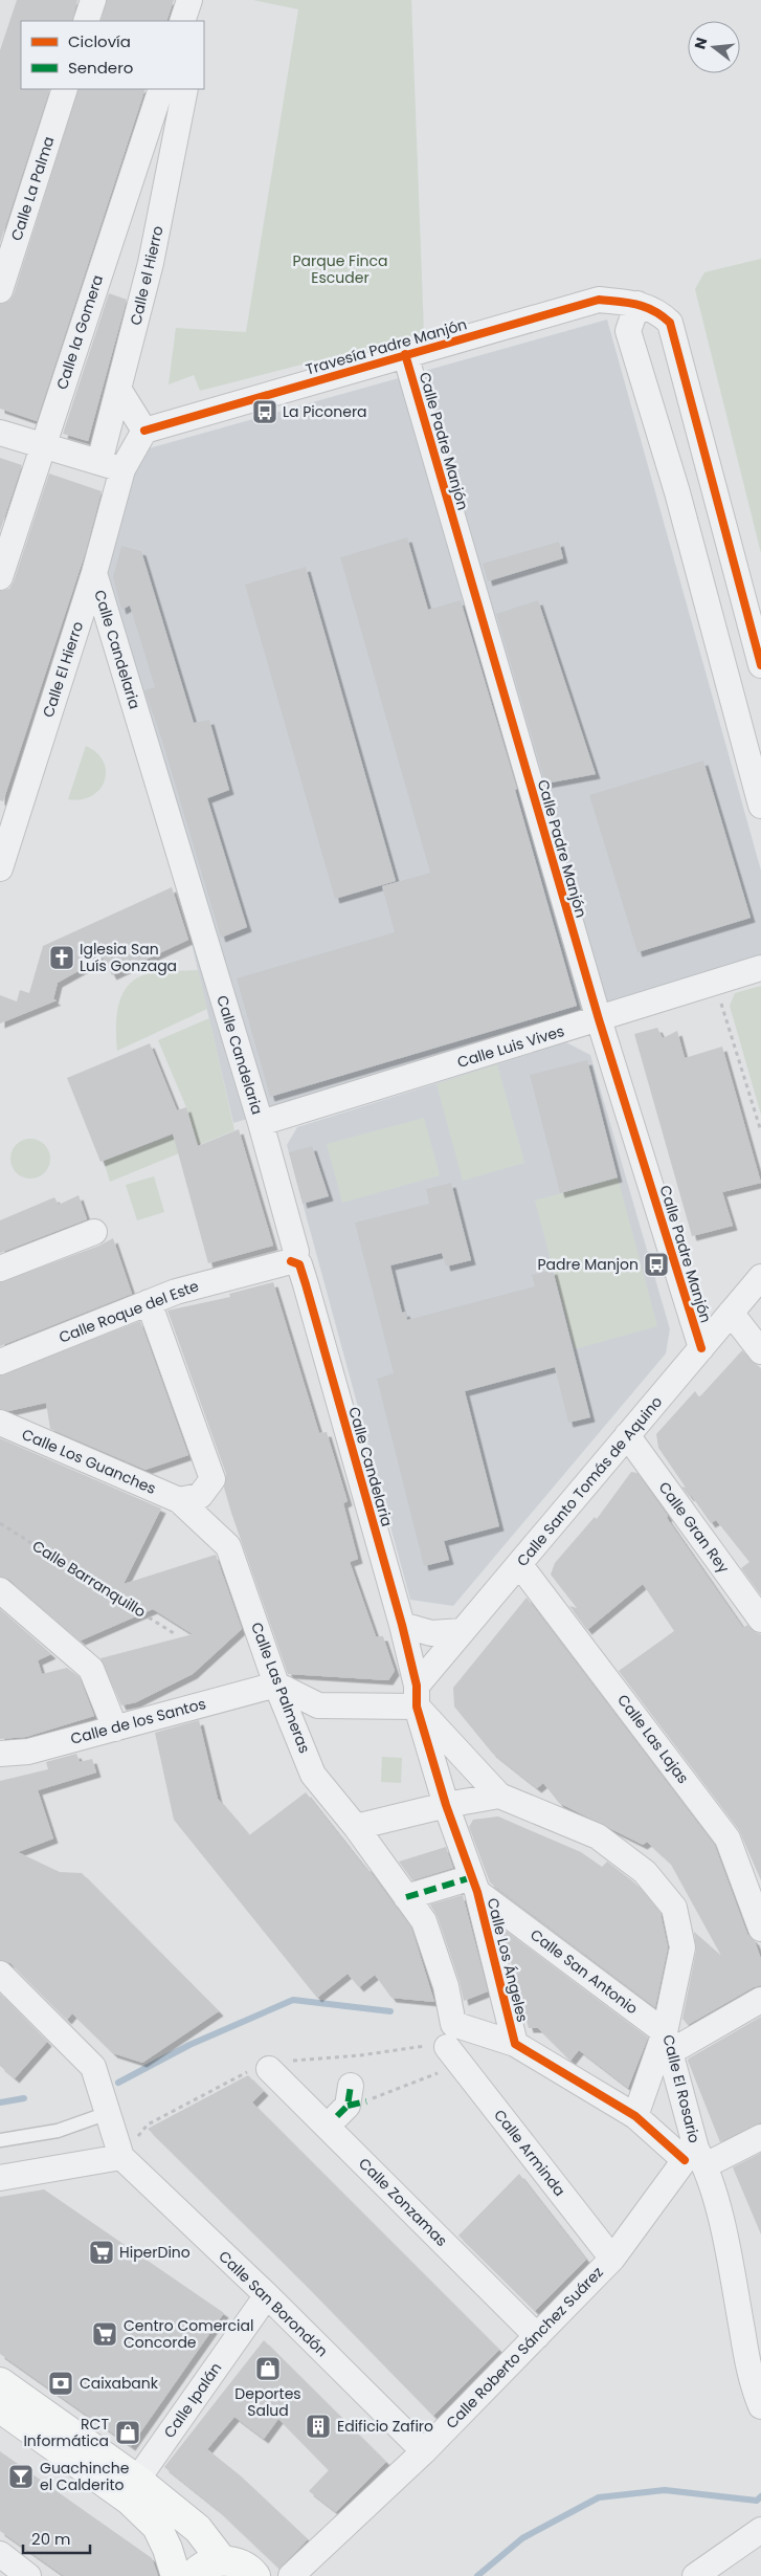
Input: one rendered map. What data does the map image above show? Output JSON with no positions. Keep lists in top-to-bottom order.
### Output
{
  "streets": {
    "street": [
      "Calle La Palma",
      "Calle el Hierro",
      "Calle la Gomera",
      "Travesía Padre Manjón",
      "Calle Padre Manjón",
      "Calle Candelaria",
      "Calle El Hierro",
      "Calle Luis Vives",
      "Calle Roque del Este",
      "Calle Los Guanches",
      "Calle Santo Tomás de Aquino",
      "Calle Gran Rey",
      "Calle Las Palmeras",
      "Calle de los Santos",
      "Calle Las Lajas",
      "Calle Los Ángeles",
      "Calle San Antonio",
      "Calle El Rosario",
      "Calle Arminda",
      "Calle Zonzamas",
      "Calle San Borondón",
      "Calle Roberto Sánchez Suárez",
      "Calle Ipalán"
    ],
    "path": ["Calle Barranquillo"]
  },
  "crossings": [
    ["Calle el Hierro", "Calle El Hierro"],
    ["Travesía Padre Manjón", "Calle Padre Manjón"],
    ["Calle Padre Manjón", "Calle Luis Vives"],
    ["Calle Padre Manjón", "Calle Santo Tomás de Aquino"],
    ["Calle Candelaria", "Calle El Hierro"],
    ["Calle Candelaria", "Calle Luis Vives"],
    ["Calle Candelaria", "Calle Roque del Este"],
    ["Calle Candelaria", "Calle Santo Tomás de Aquino"],
    ["Calle Candelaria", "Calle Los Ángeles"],
    ["Calle Candelaria", "Calle El Rosario"],
    ["Calle Los Guanches", "Calle Las Palmeras"],
    ["Calle Santo Tomás de Aquino", "Calle Gran Rey"],
    ["Calle Santo Tomás de Aquino", "Calle Las Lajas"],
    ["Calle Santo Tomás de Aquino", "Calle Los Ángeles"],
    ["Calle Santo Tomás de Aquino", "Calle El Rosario"],
    ["Calle Las Palmeras", "Calle de los Santos"],
    ["Calle Las Palmeras", "Calle Los Ángeles"],
    ["Calle Los Ángeles", "Calle San Antonio"],
    ["Calle Los Ángeles", "Calle El Rosario"],
    ["Calle Los Ángeles", "Calle Roberto Sánchez Suárez"],
    ["Calle San Antonio", "Calle El Rosario"],
    ["Calle El Rosario", "Calle Roberto Sánchez Suárez"],
    ["Calle Arminda", "Calle Roberto Sánchez Suárez"],
    ["Calle Zonzamas", "Calle Roberto Sánchez Suárez"],
    ["Calle San Borondón", "Calle Roberto Sánchez Suárez"],
    ["Calle San Borondón", "Calle Ipalán"]
  ],
  "parks": ["Parque Finca Escuder"],
  "places": {
    "bus stop": ["La Piconera", "Padre Manjon"],
    "church": ["Iglesia San Luís Gonzaga"],
    "supermarket": ["HiperDino", "Centro Comercial Concorde"],
    "shop": ["Deportes Salud", "RCT Informática"],
    "bank": ["Caixabank"],
    "building": ["Edificio Zafiro"],
    "bar": ["Guachinche el Calderito"]
  },
  "legend": ["Ciclovía", "Sendero"],
  "scale_bar": "20 m",
  "north": "left"
}
